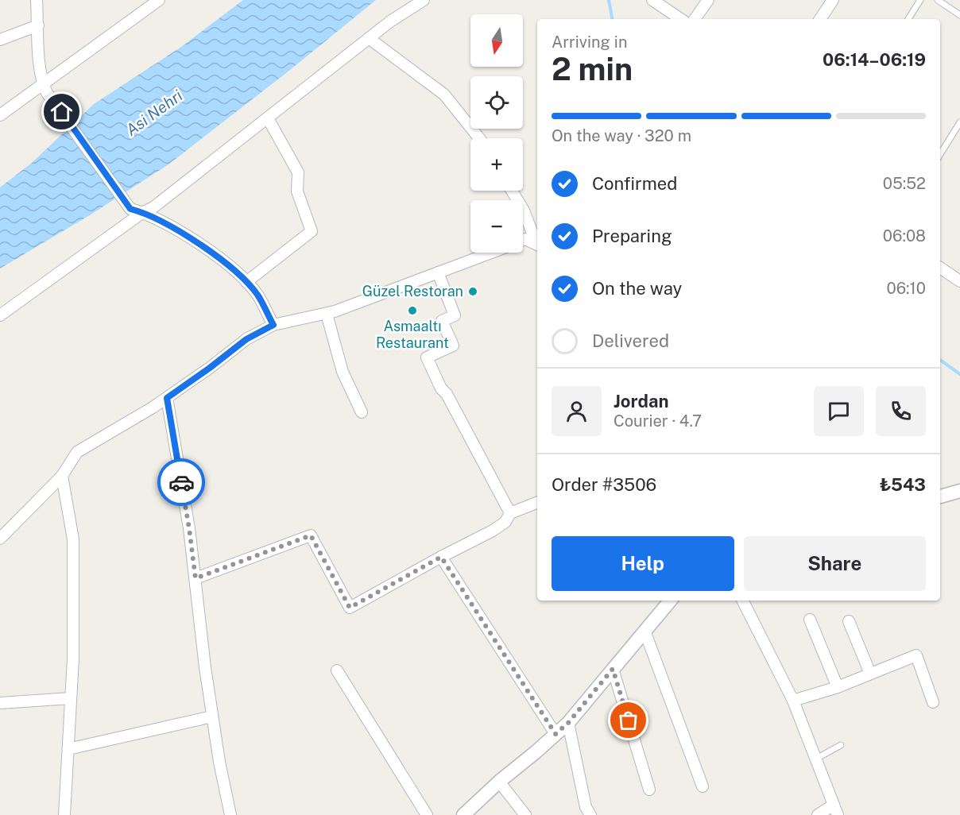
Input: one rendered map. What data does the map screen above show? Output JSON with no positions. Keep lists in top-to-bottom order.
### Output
{
  "water": ["Asi Nehri"],
  "places": ["Güzel Restoran", "Asmaaltı Restaurant"],
  "north": "bottom",
  "page": {
    "map_buttons": ["+", "−"],
    "heading": ["2 min", "Arriving in", "06:14–06:19"],
    "panel": [
      "Jordan",
      "Courier · 4.7",
      "Order #3506",
      "₺543"
    ],
    "bar": "On the way · 320 m",
    "list": [
      ["Confirmed", "05:52"],
      ["Preparing", "06:08"],
      ["On the way", "06:10"],
      "Delivered"
    ],
    "buttons": ["Help", "Share"]
  }
}
